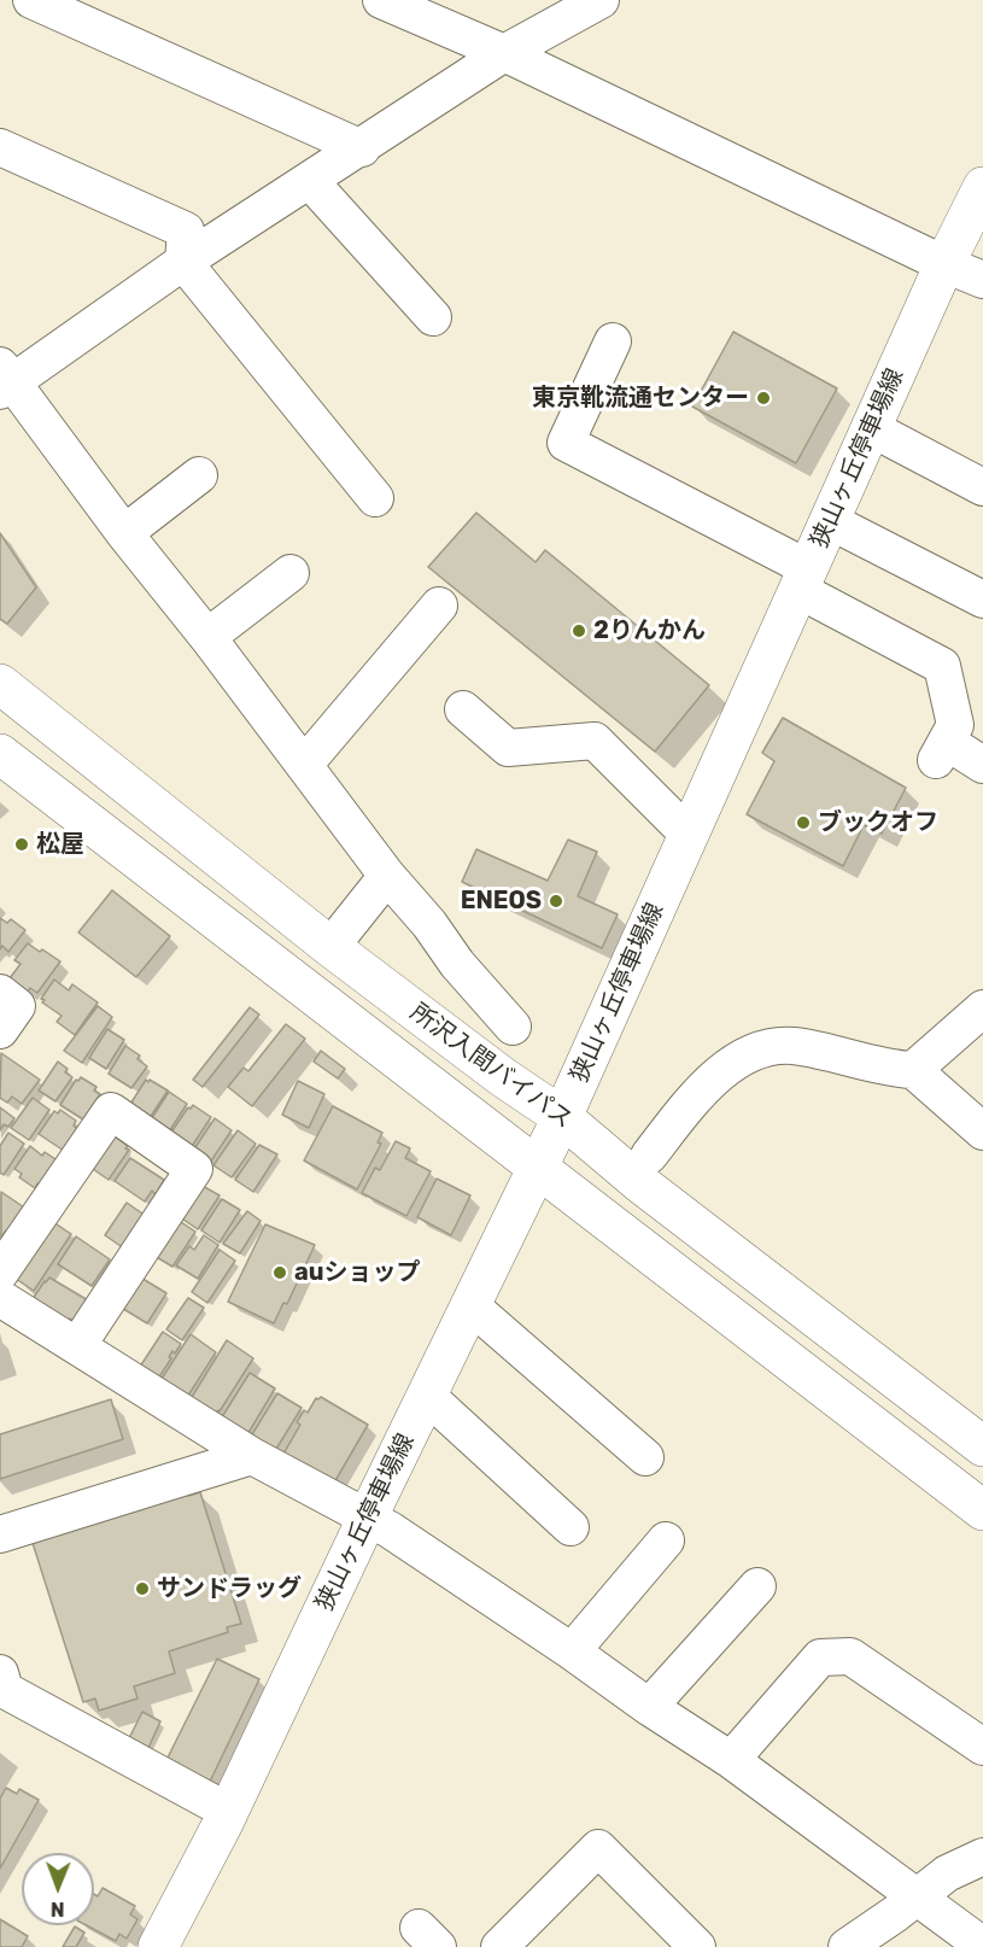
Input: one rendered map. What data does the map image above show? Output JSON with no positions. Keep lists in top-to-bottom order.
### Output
{
  "streets": {
    "main road": ["狭山ヶ丘停車場線", "所沢入間バイパス"]
  },
  "crossings": [
    ["狭山ヶ丘停車場線", "所沢入間バイパス"]
  ],
  "places": [
    "東京靴流通センター",
    "2りんかん",
    "ブックオフ",
    "松屋",
    "ENEOS",
    "auショップ",
    "サンドラッグ"
  ],
  "north": "bottom"
}
